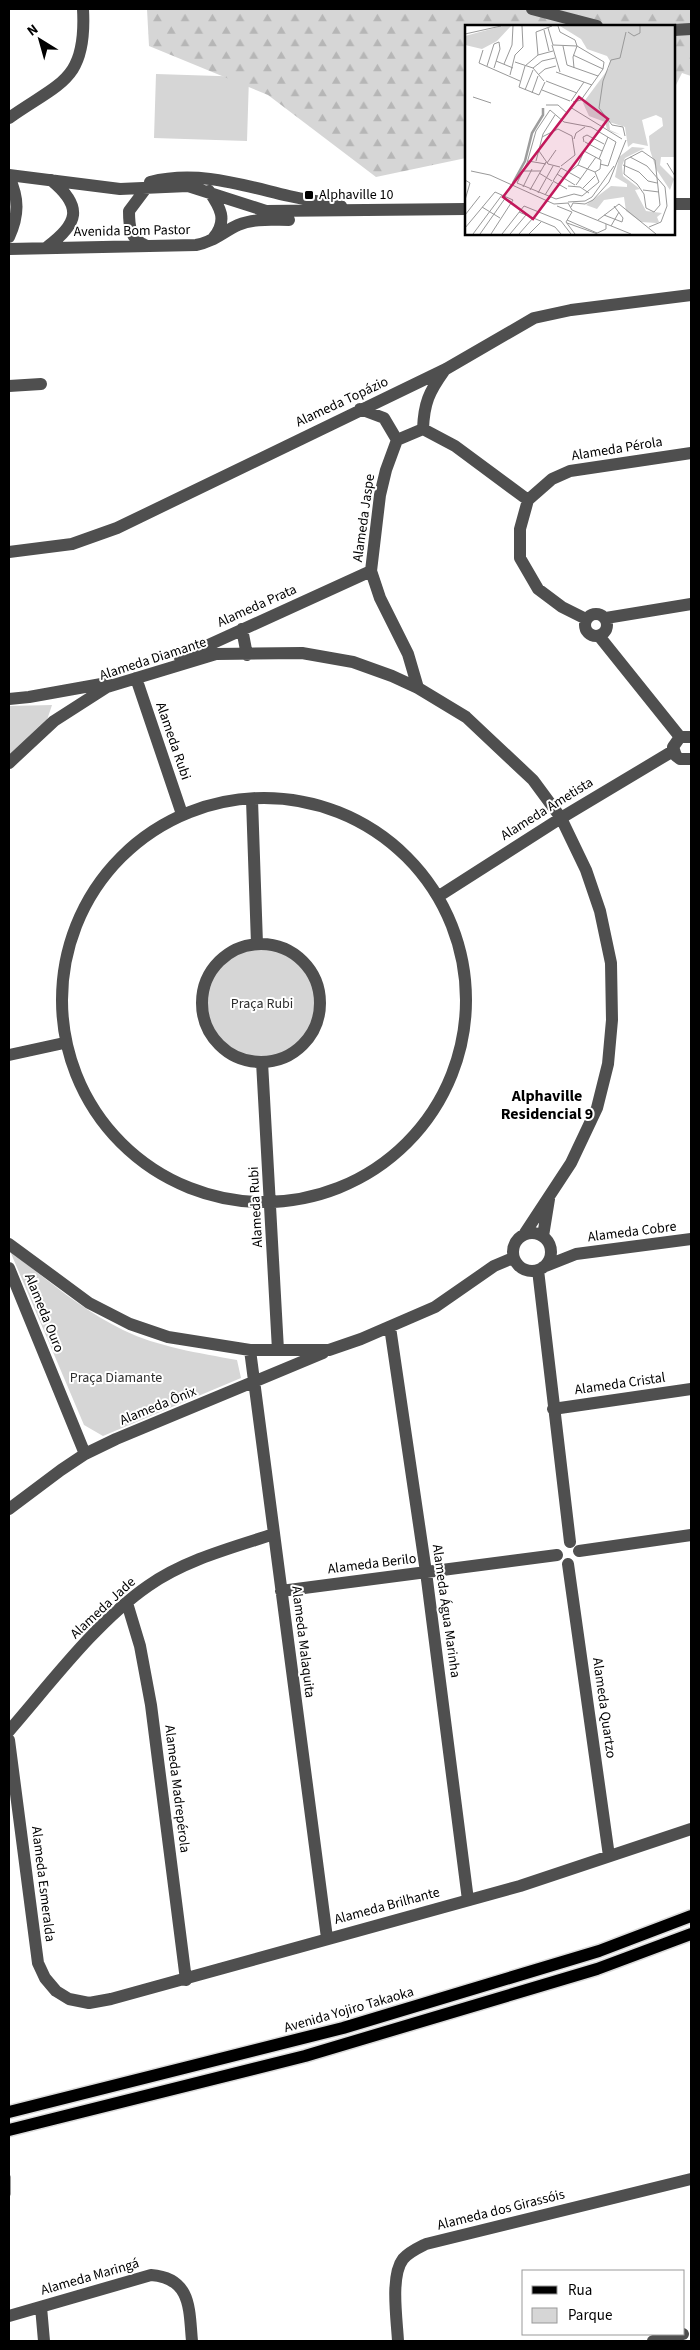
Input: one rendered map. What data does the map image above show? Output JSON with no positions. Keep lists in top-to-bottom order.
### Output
{
  "streets": {
    "main road": ["Avenida Yojiro Takaoka"],
    "street": [
      "Avenida Bom Pastor",
      "Alameda Topázio",
      "Alameda Pérola",
      "Alameda Jaspe",
      "Alameda Prata",
      "Alameda Diamante",
      "Alameda Rubi",
      "Alameda Ametista",
      "Alameda Cobre",
      "Alameda Ouro",
      "Alameda Cristal",
      "Alameda Ônix",
      "Alameda Berilo",
      "Alameda Jade",
      "Alameda Água Marinha",
      "Alameda Malaquita",
      "Alameda Quartzo",
      "Alameda Madrepérola",
      "Alameda Esmeralda",
      "Alameda Brilhante",
      "Alameda dos Girassóis",
      "Alameda Maringá"
    ]
  },
  "crossings": [
    ["Alameda Jaspe", "Alameda Prata"],
    ["Alameda Jaspe", "Alameda Diamante"],
    ["Alameda Prata", "Alameda Diamante"],
    ["Alameda Prata", "Alameda Rubi"],
    ["Alameda Diamante", "Alameda Rubi"],
    ["Alameda Diamante", "Alameda Ametista"],
    ["Alameda Diamante", "Alameda Cobre"],
    ["Alameda Diamante", "Alameda Ônix"],
    ["Alameda Diamante", "Alameda Água Marinha"],
    ["Alameda Diamante", "Alameda Malaquita"],
    ["Alameda Ouro", "Alameda Ônix"],
    ["Alameda Ônix", "Alameda Malaquita"],
    ["Alameda Berilo", "Alameda Água Marinha"],
    ["Alameda Berilo", "Alameda Malaquita"],
    ["Alameda Berilo", "Alameda Quartzo"],
    ["Alameda Jade", "Alameda Malaquita"],
    ["Alameda Jade", "Alameda Madrepérola"],
    ["Alameda Água Marinha", "Alameda Brilhante"],
    ["Alameda Malaquita", "Alameda Brilhante"],
    ["Alameda Quartzo", "Alameda Brilhante"],
    ["Alameda Madrepérola", "Alameda Brilhante"],
    ["Alameda Esmeralda", "Alameda Brilhante"]
  ],
  "districts": ["Alphaville Residencial 9"],
  "parks": ["Praça Rubi", "Praça Diamante"],
  "places": {
    "transit": ["Alphaville 10"]
  },
  "legend": ["Rua", "Parque"],
  "north": "top left"
}
